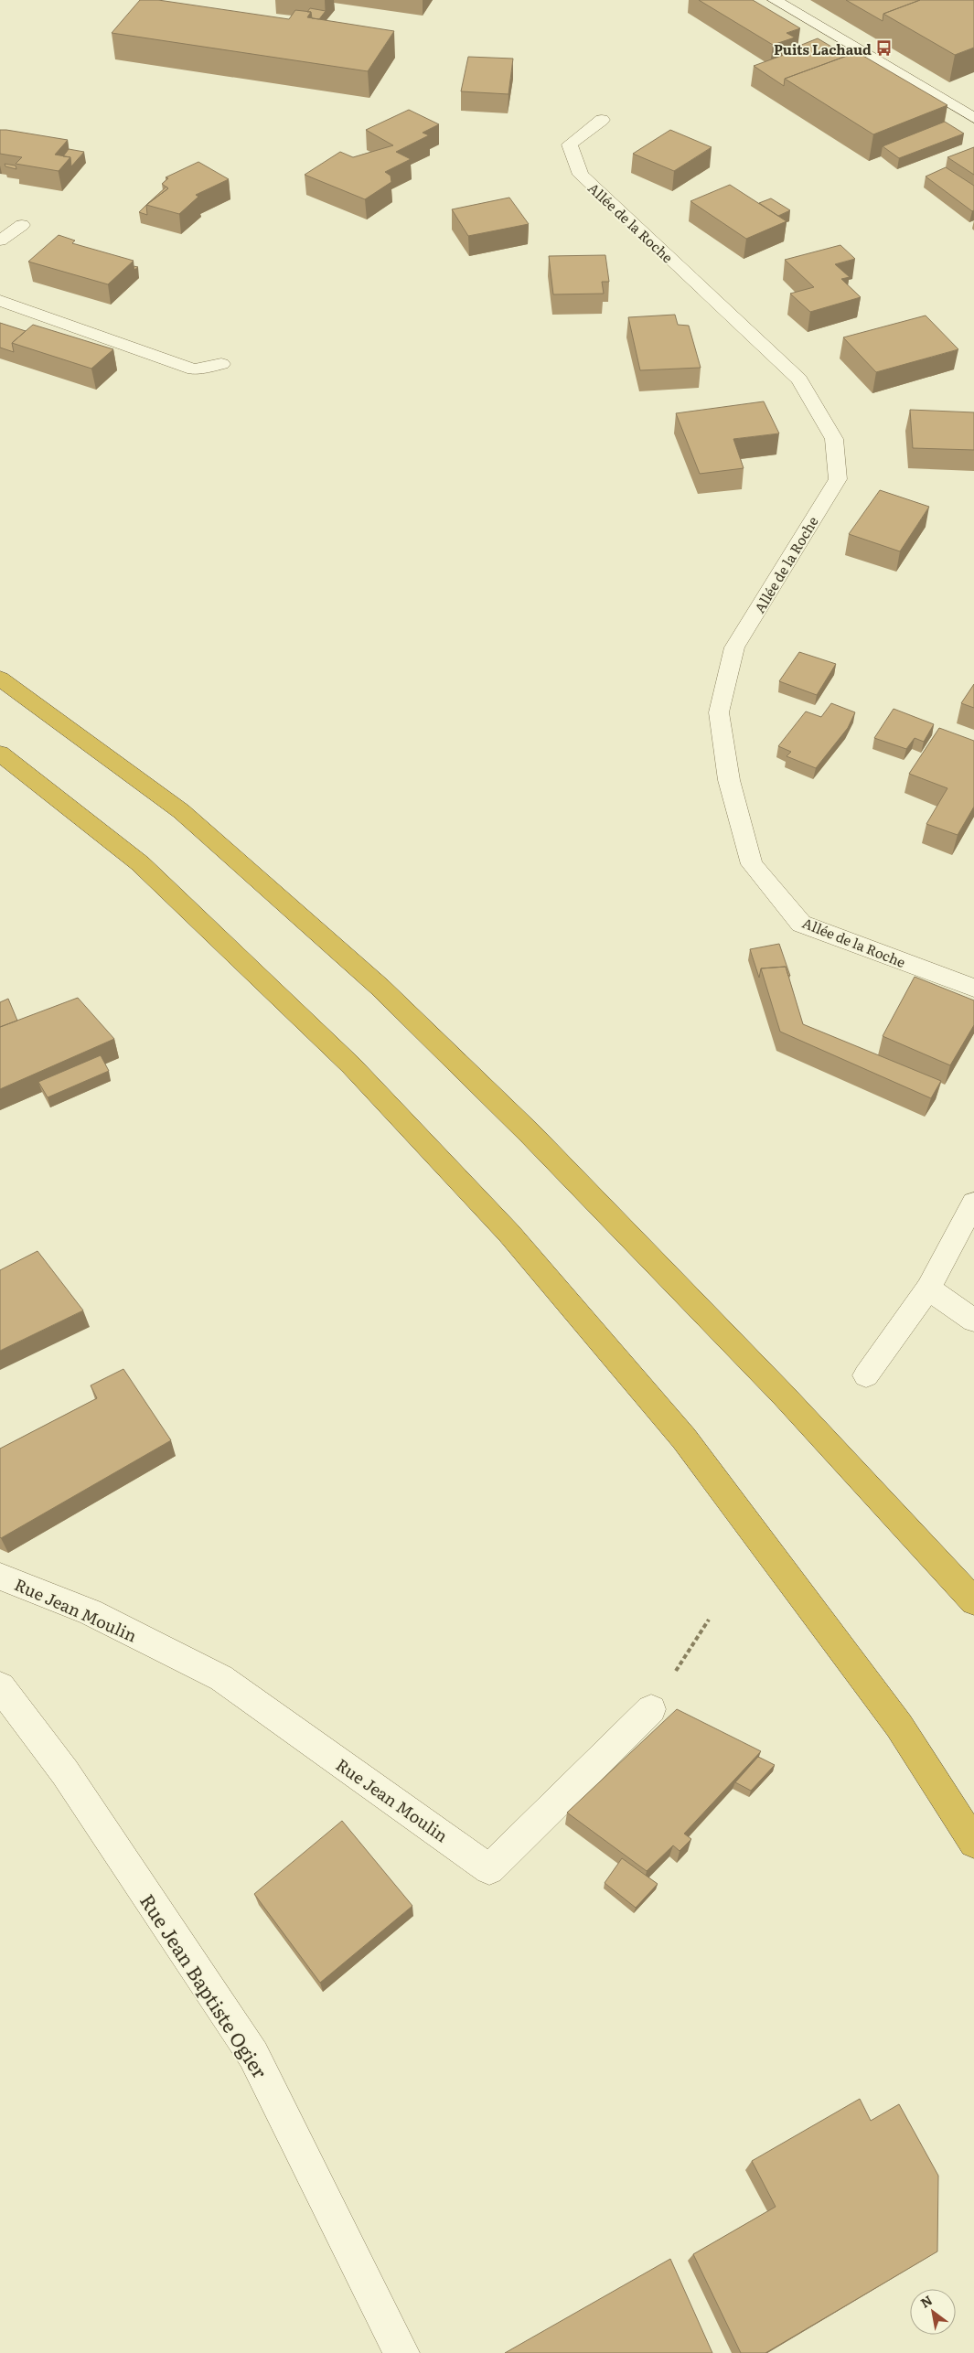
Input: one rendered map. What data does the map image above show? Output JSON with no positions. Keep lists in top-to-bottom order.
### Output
{
  "streets": {
    "street": ["Allée de la Roche", "Rue Jean Moulin", "Rue Jean Baptiste Ogier"]
  },
  "places": {
    "bus stop": ["Puits Lachaud"]
  },
  "north": "top left"
}
